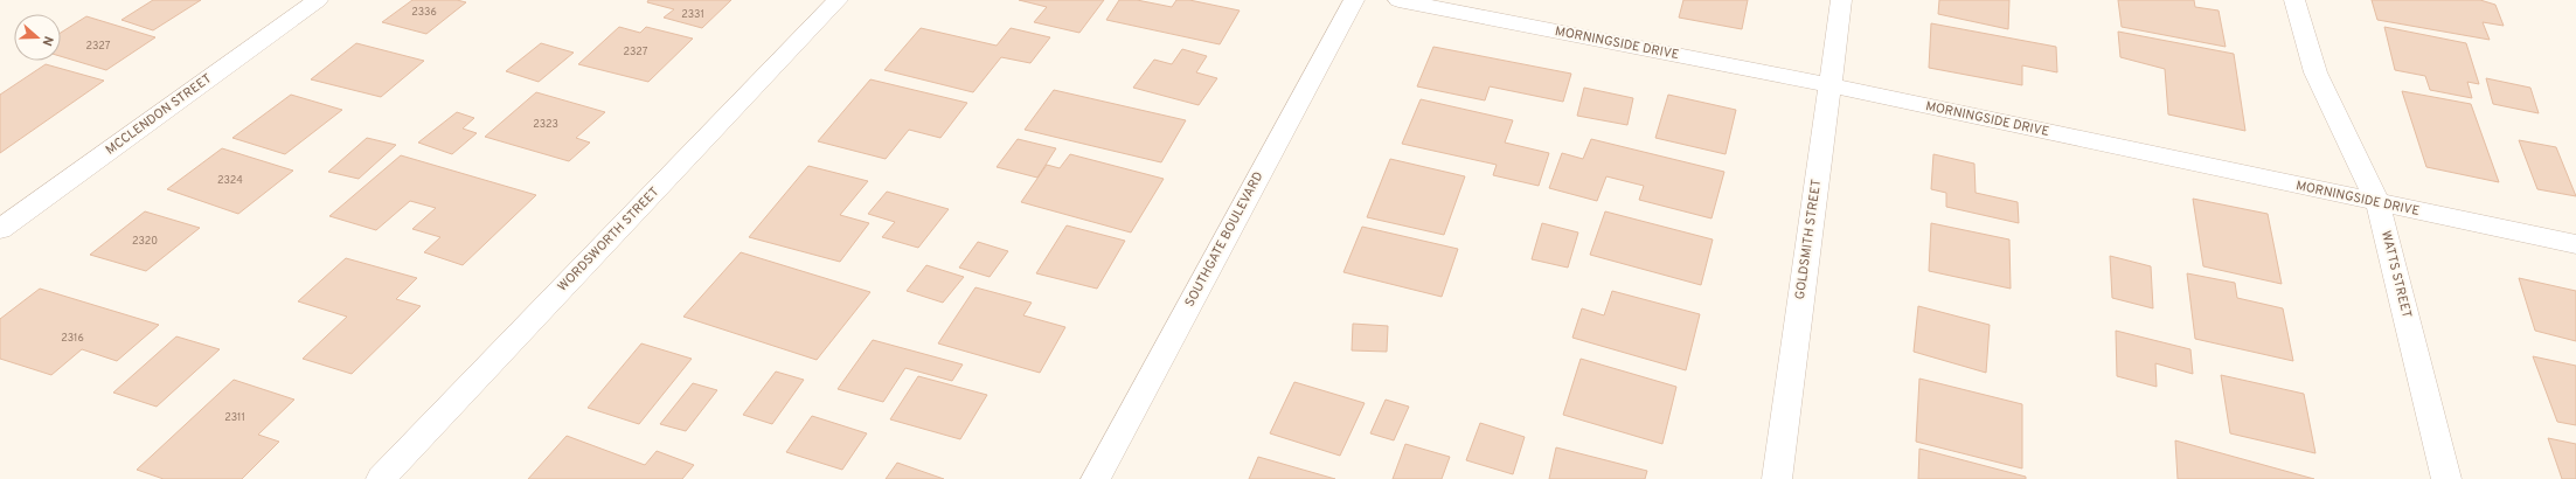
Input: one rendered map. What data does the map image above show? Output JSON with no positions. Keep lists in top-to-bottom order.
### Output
{
  "streets": {
    "street": [
      "MORNINGSIDE DRIVE",
      "MCCLENDON STREET",
      "WORDSWORTH STREET",
      "SOUTHGATE BOULEVARD",
      "GOLDSMITH STREET",
      "WATTS STREET"
    ]
  },
  "crossings": [
    ["MORNINGSIDE DRIVE", "GOLDSMITH STREET"],
    ["MORNINGSIDE DRIVE", "WATTS STREET"]
  ],
  "house_numbers": [
    "2336",
    "2331",
    "2327",
    "2327",
    "2323",
    "2324",
    "2320",
    "2316",
    "2311"
  ],
  "north": "right"
}
